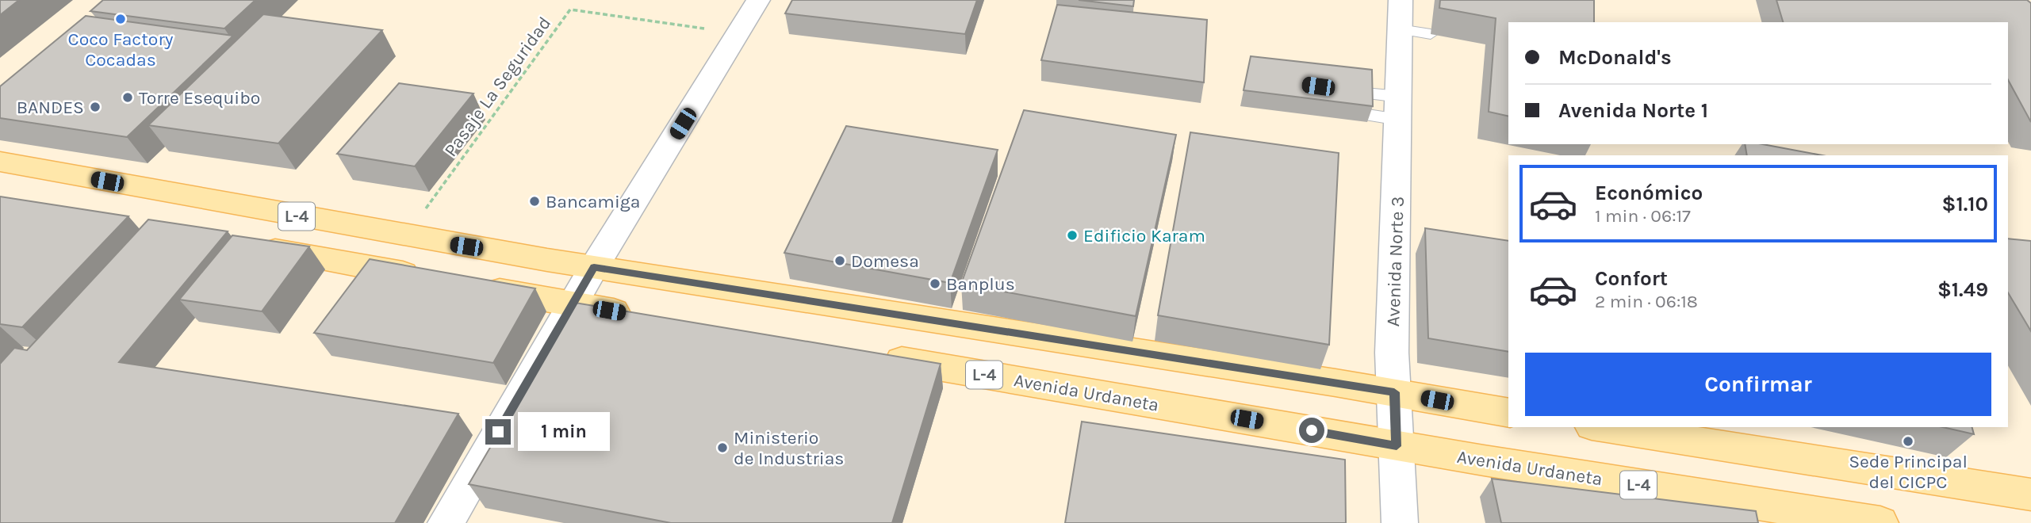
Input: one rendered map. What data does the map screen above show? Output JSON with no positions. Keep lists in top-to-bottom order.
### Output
{
  "streets": {
    "main road": ["L-4", "Avenida Urdaneta"],
    "street": ["Avenida Norte 3"],
    "path": ["Pasaje La Seguridad"]
  },
  "crossings": [
    ["Pasaje La Seguridad", "L-4"],
    ["L-4", "Avenida Norte 3"],
    ["Avenida Norte 3", "Avenida Urdaneta"]
  ],
  "places": [
    "Coco Factory Cocadas",
    "Torre Esequibo",
    "BANDES",
    "Bancamiga",
    "Edificio Karam",
    "Domesa",
    "Banplus",
    "Sede Principal del CICPC",
    "Ministerio de Industrias"
  ],
  "page": {
    "banner": ["McDonald's", "Avenida Norte 1"],
    "list": [
      {
        "name": "Económico",
        "note": "1 min · 06:17",
        "value": "$1.10"
      },
      {
        "name": "Confort",
        "note": "2 min · 06:18",
        "value": "$1.49"
      }
    ],
    "buttons": "Confirmar",
    "bubble": "1 min"
  }
}
